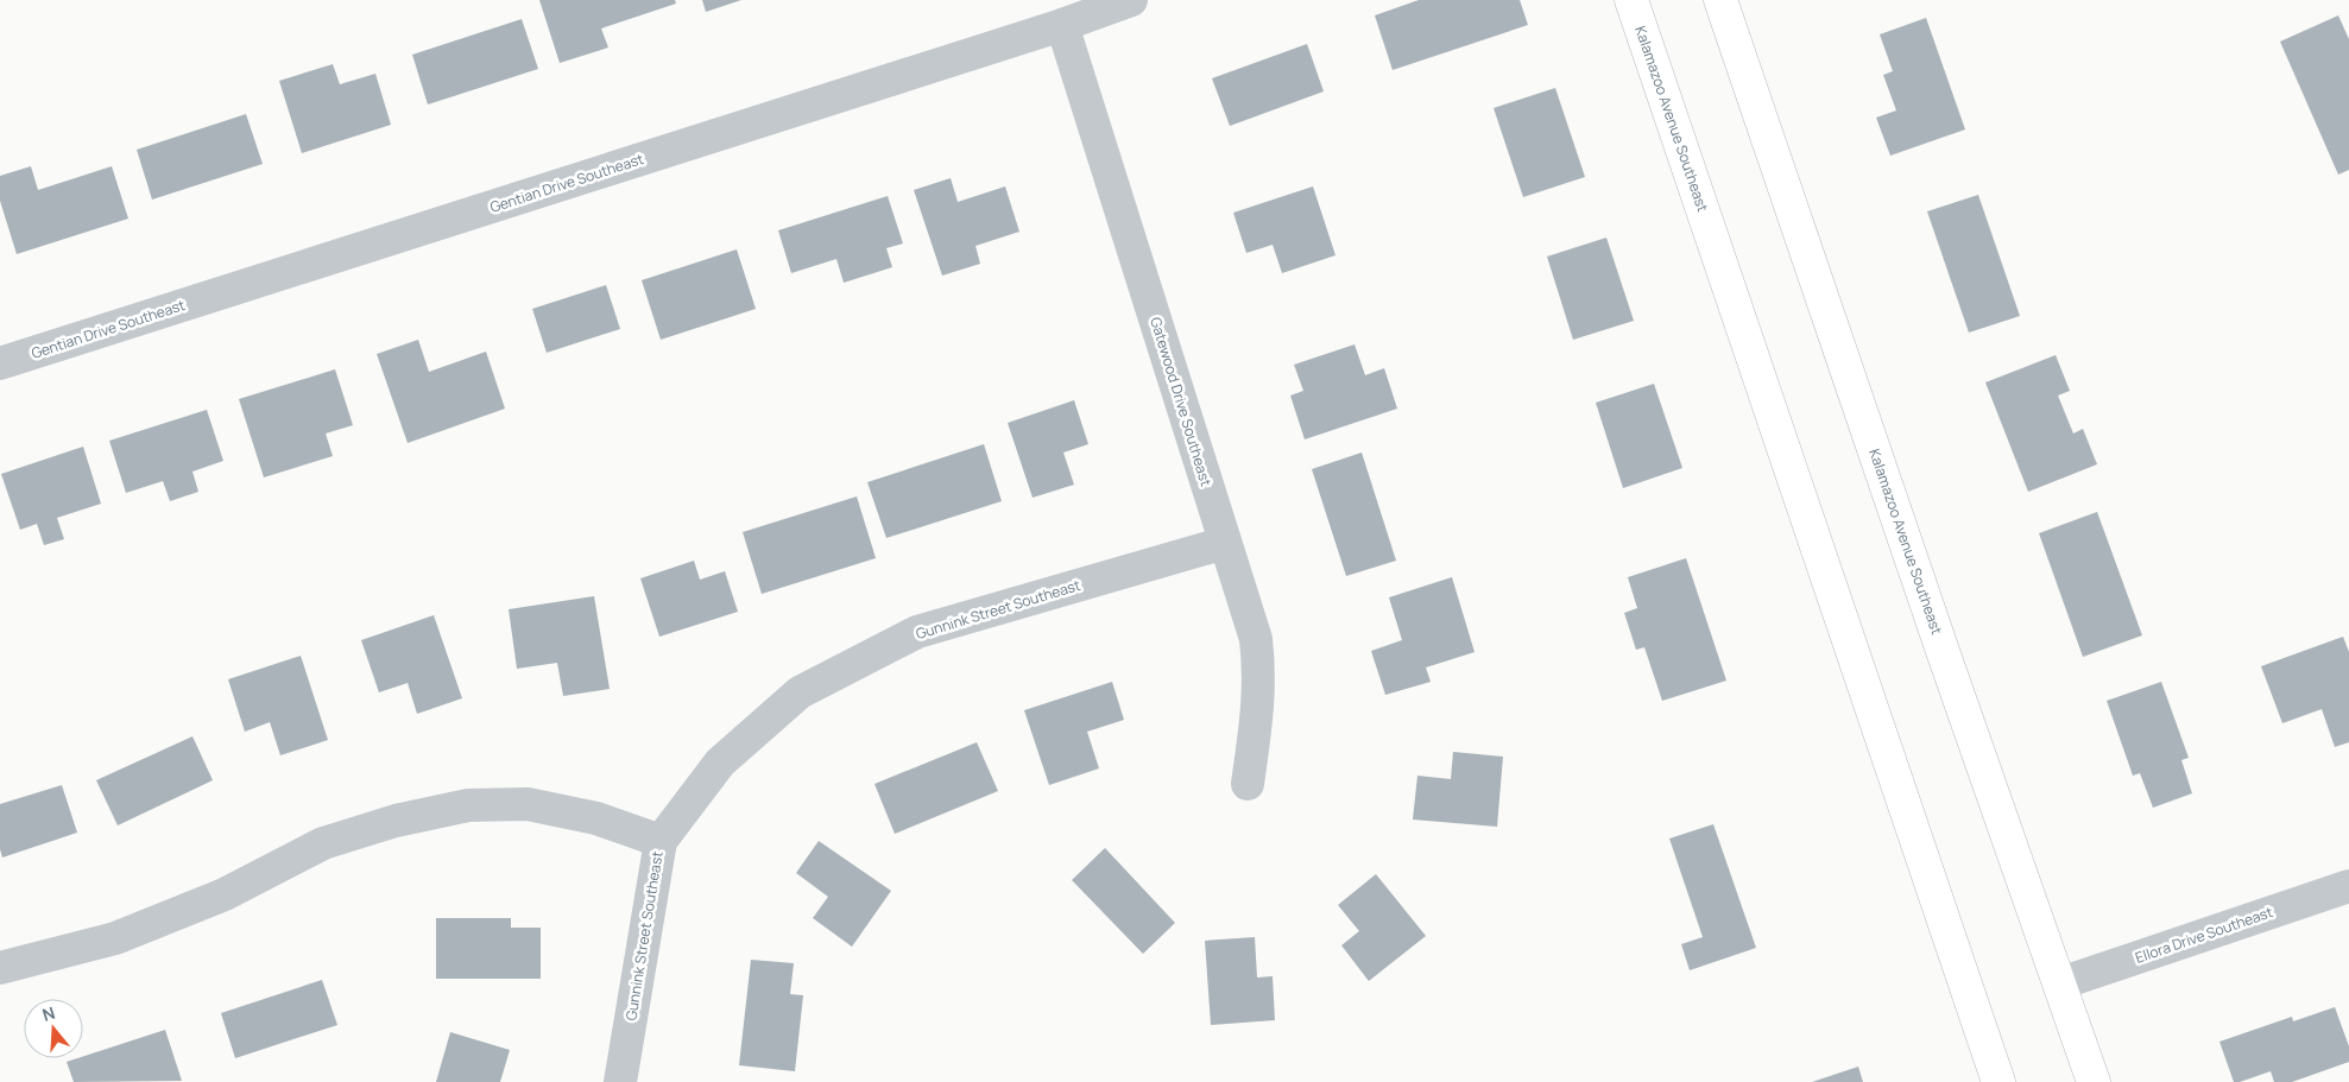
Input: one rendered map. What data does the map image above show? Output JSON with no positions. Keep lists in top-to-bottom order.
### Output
{
  "streets": {
    "main road": ["Kalamazoo Avenue Southeast"],
    "street": [
      "Gentian Drive Southeast",
      "Gatewood Drive Southeast",
      "Gunnink Street Southeast",
      "Ellora Drive Southeast"
    ]
  },
  "crossings": [
    ["Kalamazoo Avenue Southeast", "Ellora Drive Southeast"],
    ["Gentian Drive Southeast", "Gatewood Drive Southeast"],
    ["Gatewood Drive Southeast", "Gunnink Street Southeast"]
  ],
  "north": "top"
}
